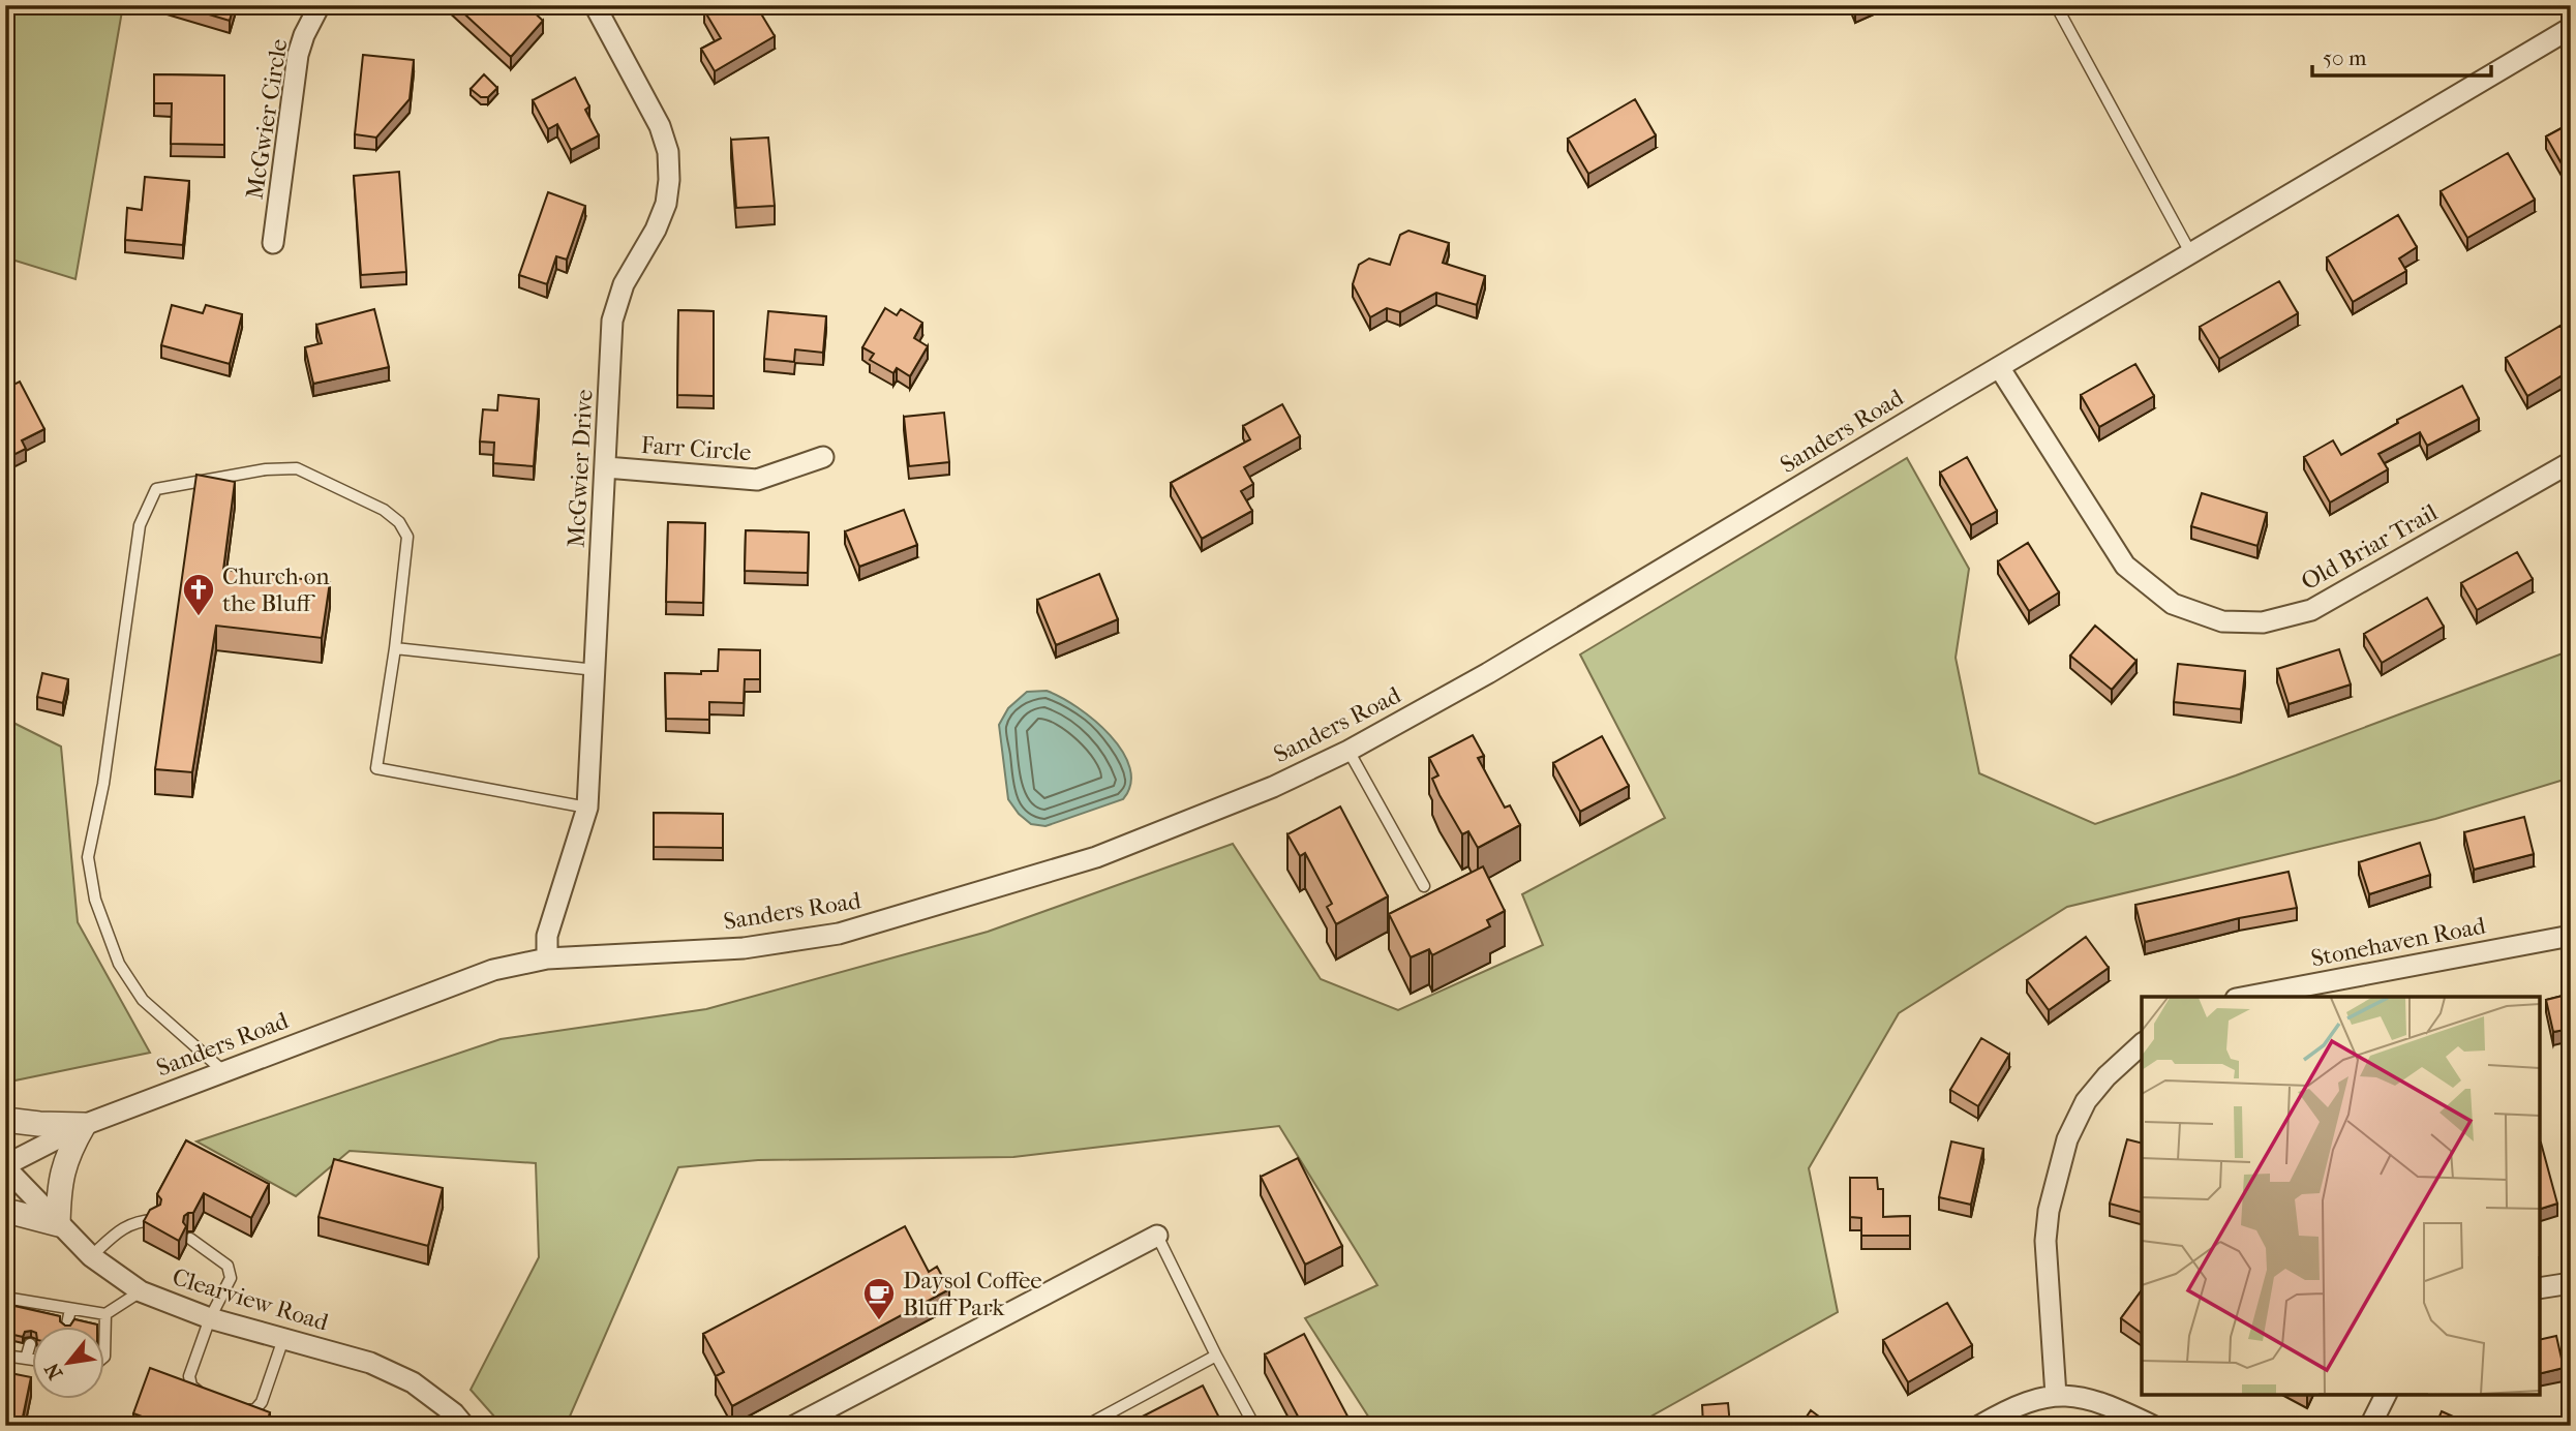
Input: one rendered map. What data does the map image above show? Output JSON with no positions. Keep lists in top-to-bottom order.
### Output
{
  "streets": {
    "street": [
      "McGwier Circle",
      "Sanders Road",
      "Farr Circle",
      "McGwier Drive",
      "Old Briar Trail",
      "Stonehaven Road",
      "Clearview Road"
    ]
  },
  "crossings": [
    ["Sanders Road", "McGwier Drive"],
    ["Sanders Road", "Old Briar Trail"],
    ["Sanders Road", "Clearview Road"],
    ["Farr Circle", "McGwier Drive"]
  ],
  "places": {
    "church": ["Church on the Bluff"],
    "cafe": ["Daysol Coffee Bluff Park"]
  },
  "scale_bar": "50 m",
  "north": "bottom left"
}
